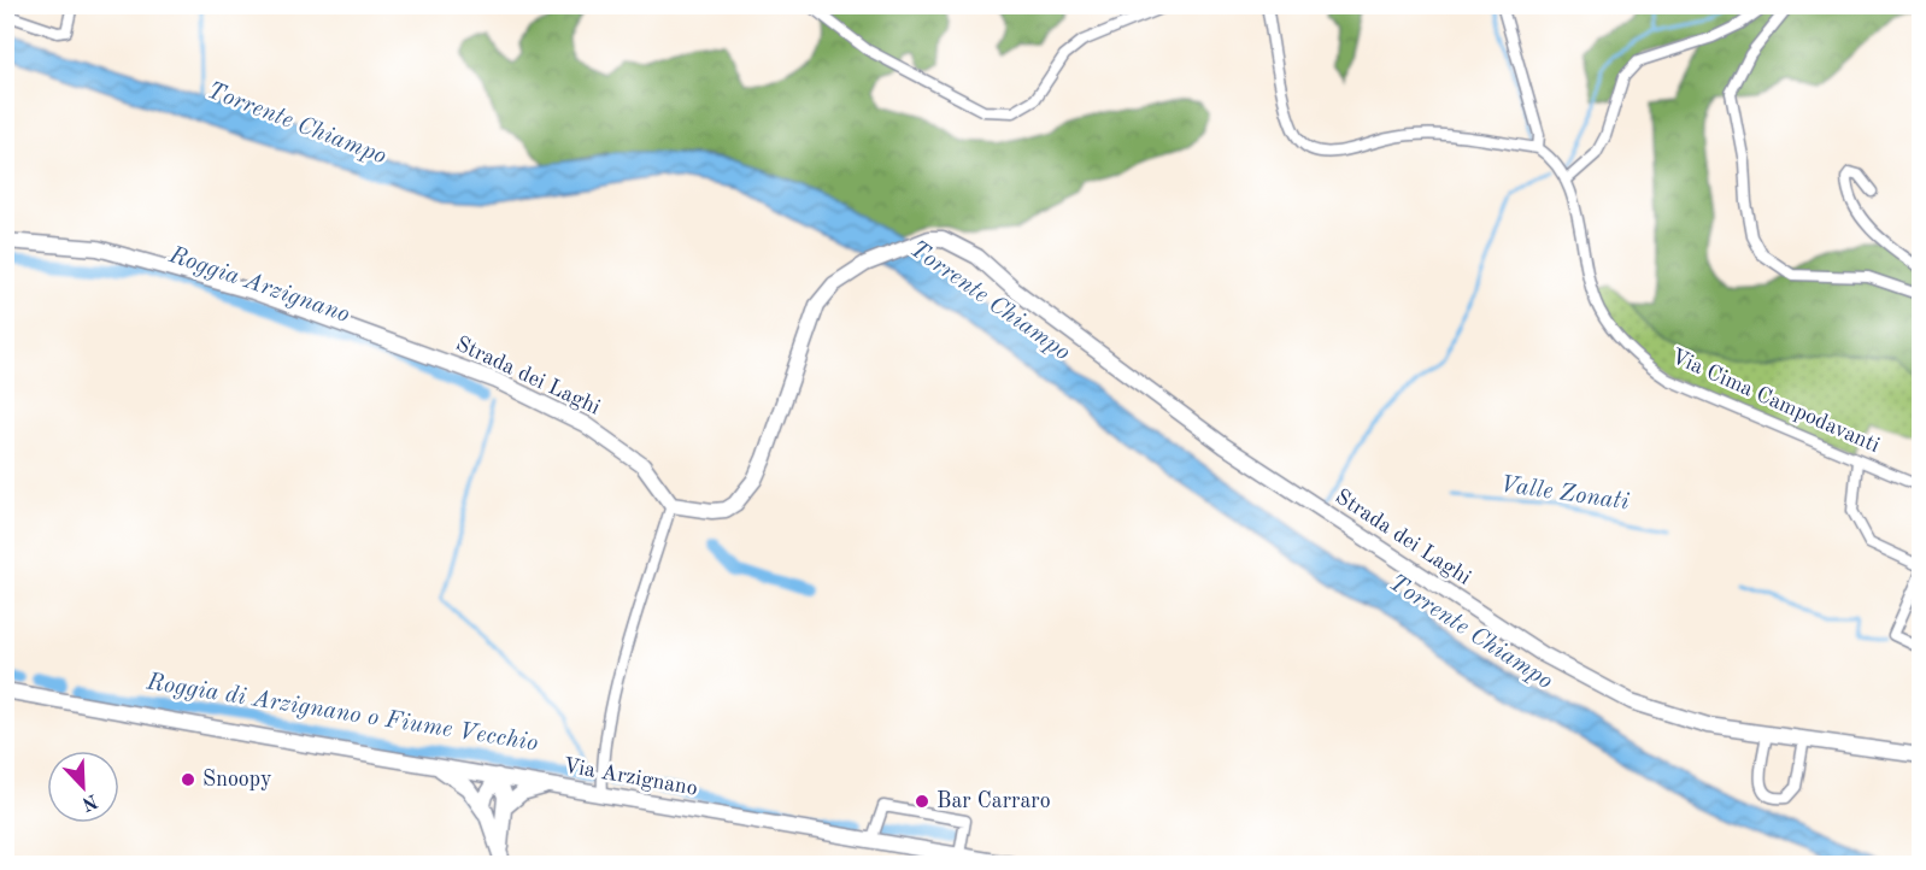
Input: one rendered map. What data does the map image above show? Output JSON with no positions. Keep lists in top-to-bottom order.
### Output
{
  "streets": {
    "street": ["Strada dei Laghi", "Via Cima Campodavanti", "Via Arzignano"]
  },
  "water": [
    "Torrente Chiampo",
    "Roggia Arzignano",
    "Valle Zonati",
    "Roggia di Arzignano o Fiume Vecchio"
  ],
  "places": ["Snoopy", "Bar Carraro"],
  "north": "bottom right"
}
